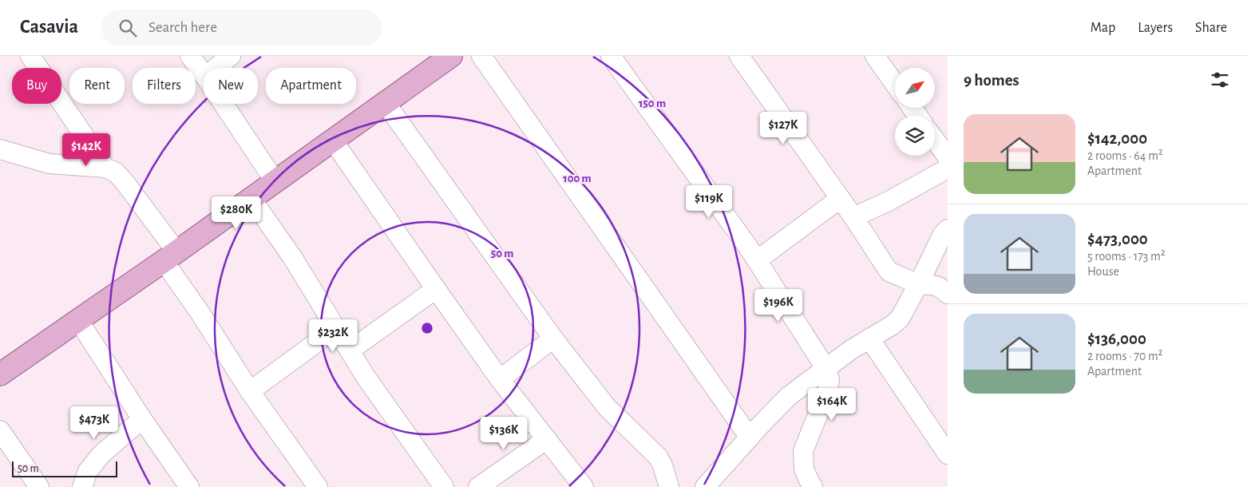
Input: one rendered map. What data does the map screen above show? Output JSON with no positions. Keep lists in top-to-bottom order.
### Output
{
  "scale_bar": "50 m",
  "north": "top right",
  "page": {
    "header": "Casavia",
    "search": "Search here",
    "nav": ["Map", "Layers", "Share"],
    "heading": "9 homes",
    "chip": [
      "Buy",
      "Rent",
      "Filters",
      "New",
      "Apartment"
    ],
    "list": [
      {
        "name": "$142,000",
        "note": "2 rooms · 64 m² · Apartment"
      },
      {
        "name": "$473,000",
        "note": "5 rooms · 173 m² · House"
      },
      {
        "name": "$136,000",
        "note": "2 rooms · 70 m² · Apartment"
      }
    ],
    "price": [
      "$127K",
      "$142K",
      "$119K",
      "$280K",
      "$196K",
      "$232K",
      "$164K",
      "$473K",
      "$136K"
    ],
    "scale": "50 m"
  },
  "rings": ["150 m", "100 m", "50 m"]
}
